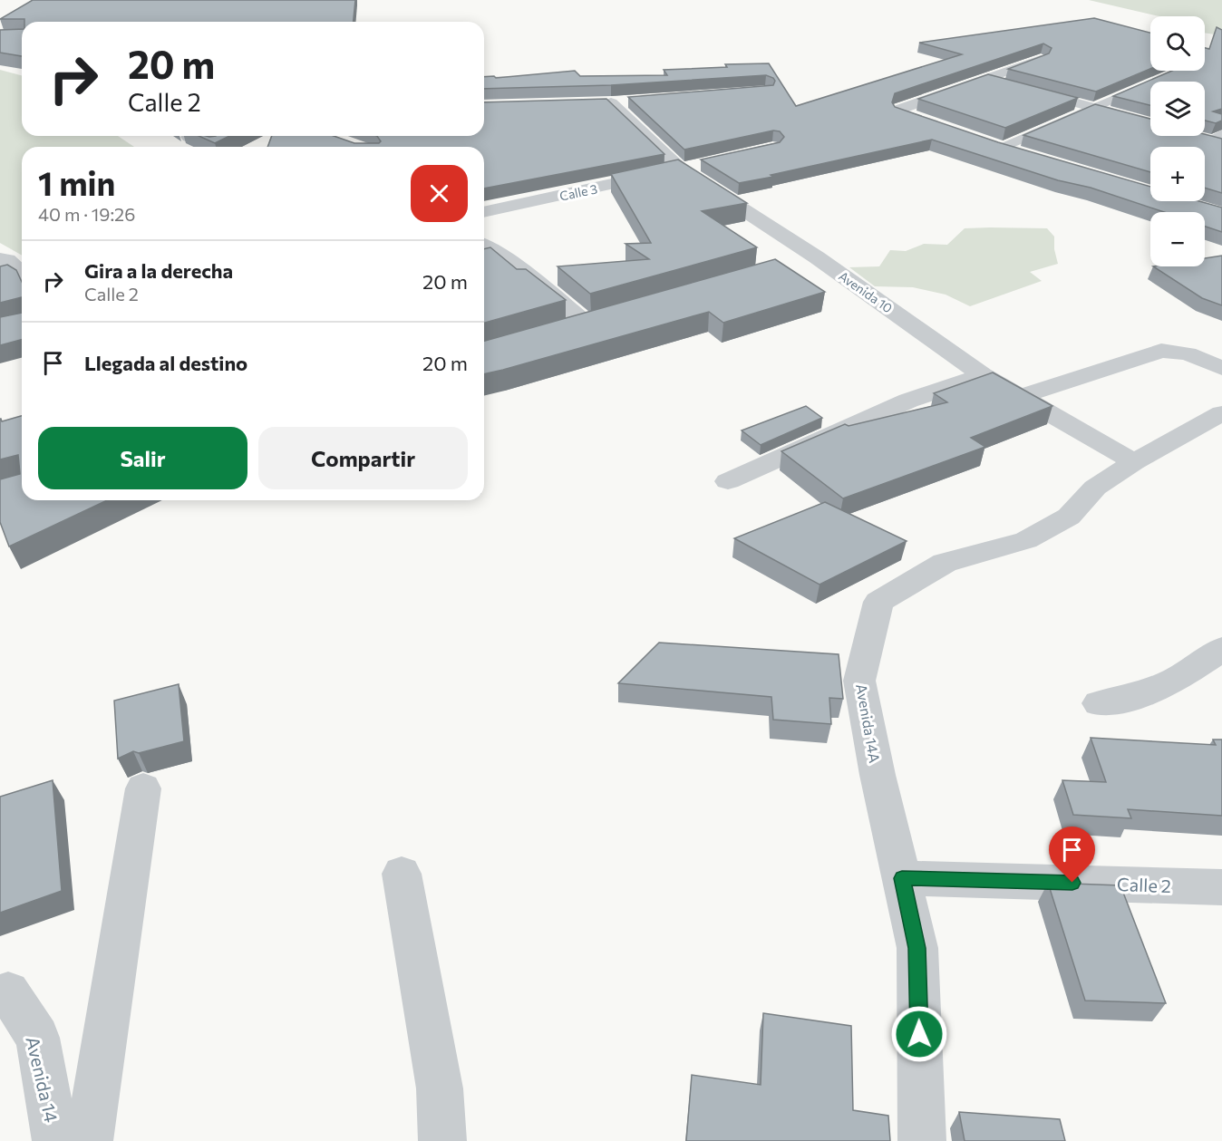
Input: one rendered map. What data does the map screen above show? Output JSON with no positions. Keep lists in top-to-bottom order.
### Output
{
  "streets": {
    "street": [
      "Calle 3",
      "Avenida 10",
      "Avenida 14A",
      "Calle 2",
      "Avenida 14"
    ]
  },
  "crossings": [
    ["Calle 3", "Avenida 10"],
    ["Avenida 10", "Avenida 14A"],
    ["Avenida 14A", "Calle 2"]
  ],
  "page": {
    "map_buttons": ["+", "−"],
    "turn": ["20 m", "Calle 2"],
    "heading": ["1 min", "40 m · 19:26"],
    "list": [
      {
        "name": "Gira a la derecha",
        "note": "Calle 2",
        "value": "20 m"
      },
      {
        "name": "Llegada al destino",
        "value": "20 m"
      }
    ],
    "buttons": ["Salir", "Compartir"]
  }
}
